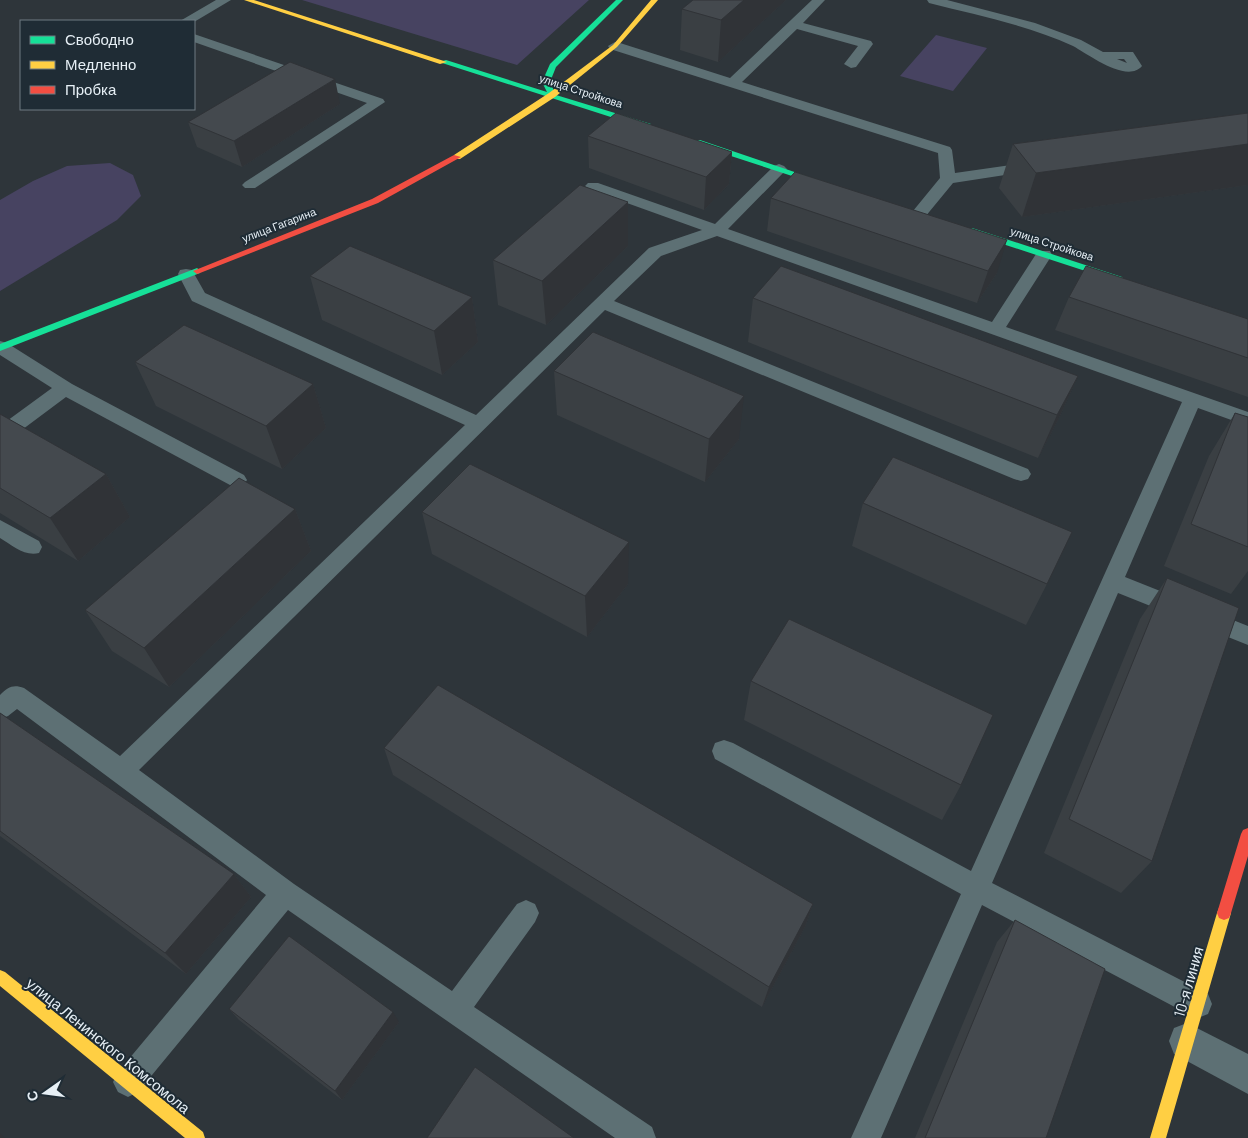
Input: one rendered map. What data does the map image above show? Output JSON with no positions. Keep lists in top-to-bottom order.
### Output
{
  "streets": {
    "street": [
      "улица Стройкова",
      "улица Гагарина",
      "10-я линия",
      "улица Ленинского Комсомола"
    ]
  },
  "crossings": [
    ["улица Стройкова", "улица Гагарина"]
  ],
  "legend": ["Свободно", "Медленно", "Пробка"],
  "north": "left"
}
